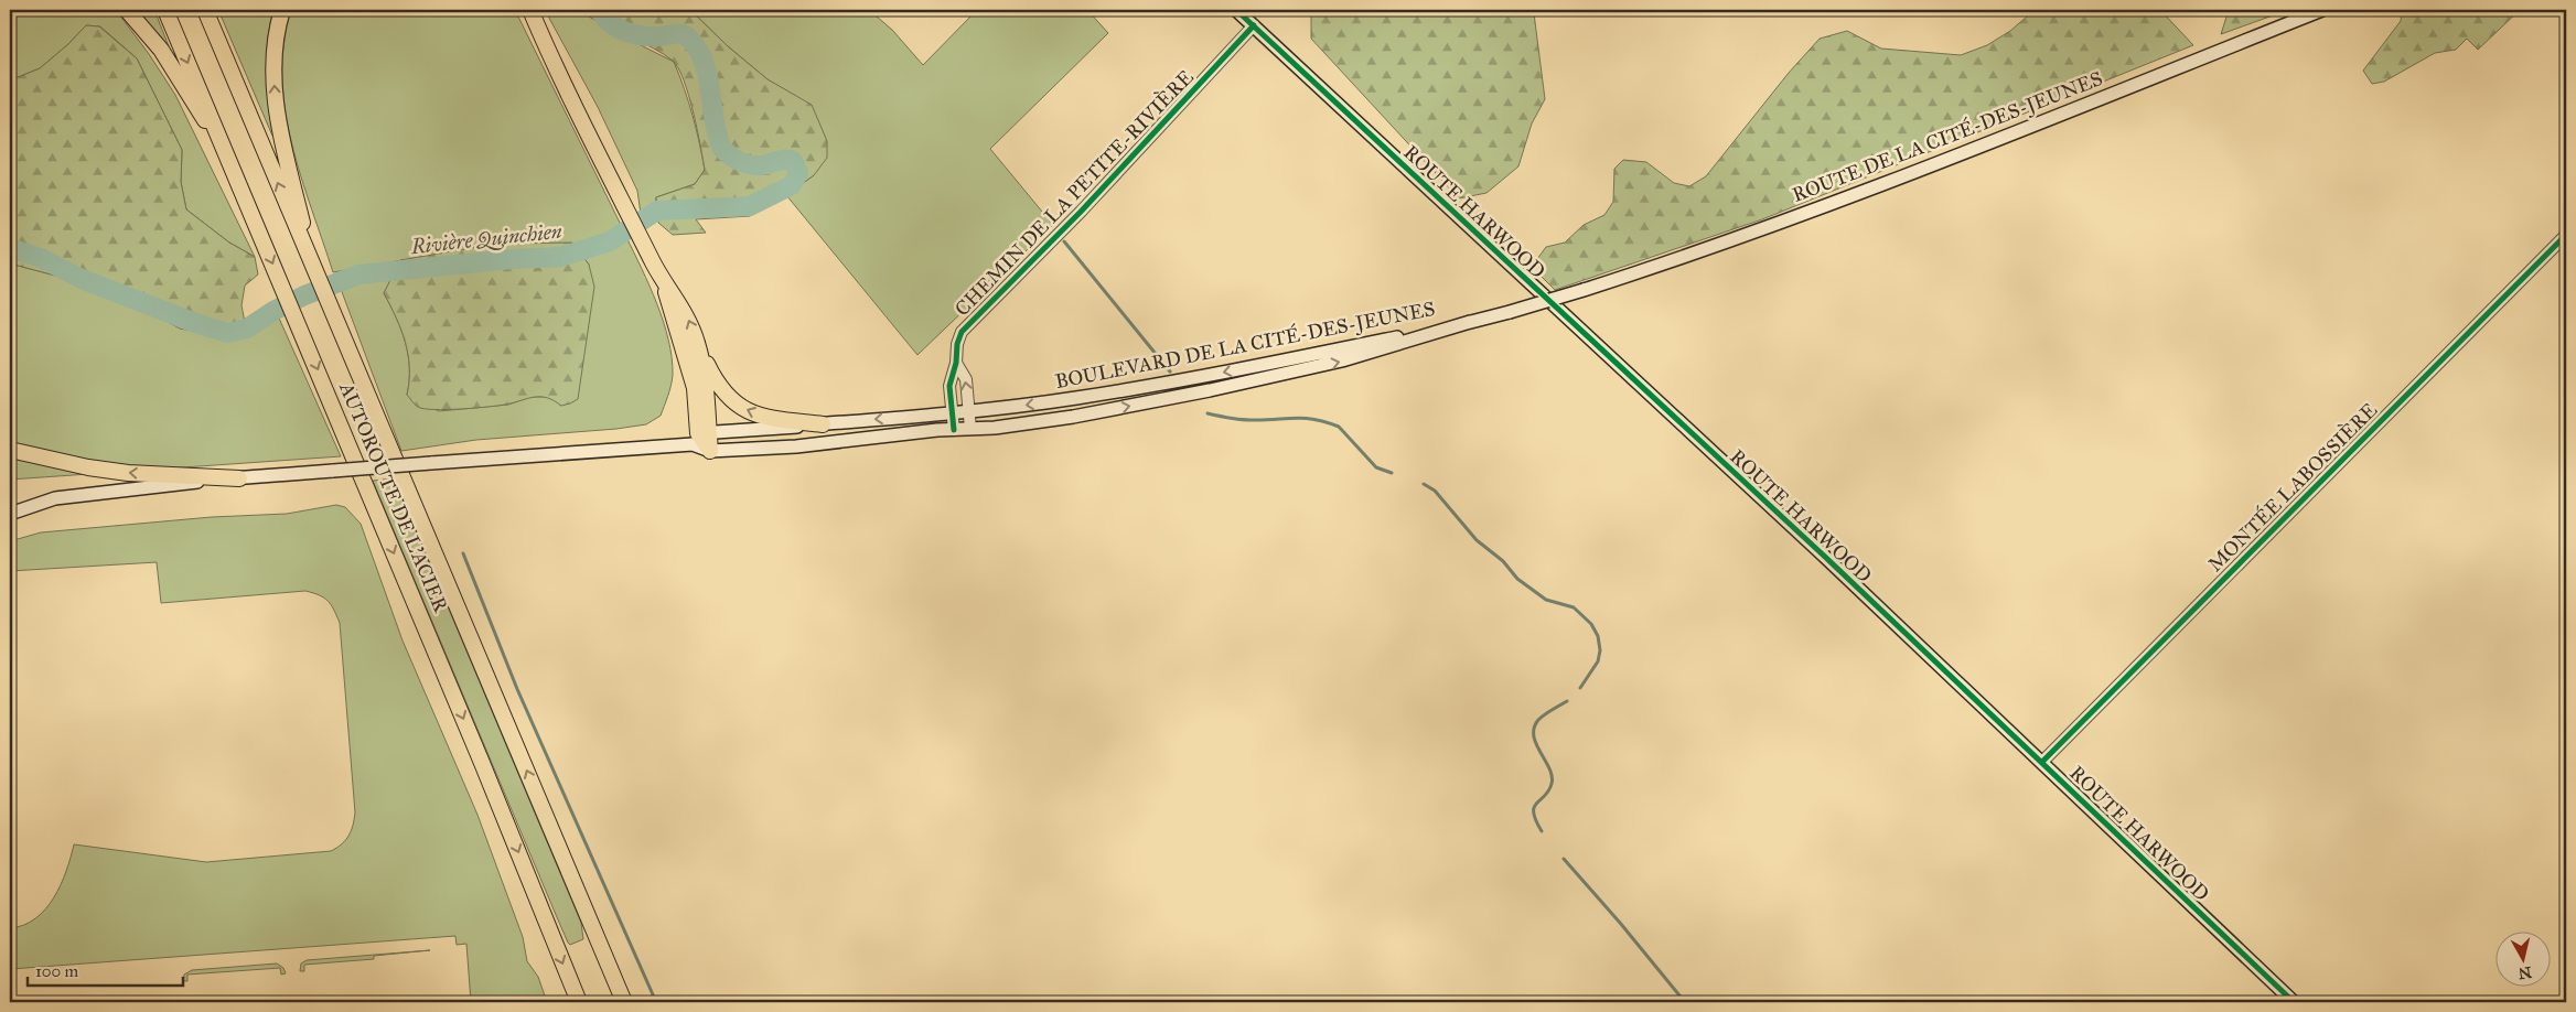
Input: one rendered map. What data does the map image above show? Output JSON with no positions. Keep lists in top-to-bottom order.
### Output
{
  "streets": {
    "highway": ["AUTOROUTE DE L'ACIER"],
    "main road": ["ROUTE DE LA CITÉ-DES-JEUNES", "ROUTE HARWOOD", "BOULEVARD DE LA CITÉ-DES-JEUNES"],
    "street": ["CHEMIN DE LA PETITE-RIVIÈRE", "MONTÉE LABOSSIÈRE"]
  },
  "crossings": [
    ["ROUTE DE LA CITÉ-DES-JEUNES", "BOULEVARD DE LA CITÉ-DES-JEUNES"],
    ["CHEMIN DE LA PETITE-RIVIÈRE", "ROUTE HARWOOD"],
    ["CHEMIN DE LA PETITE-RIVIÈRE", "BOULEVARD DE LA CITÉ-DES-JEUNES"],
    ["ROUTE HARWOOD", "MONTÉE LABOSSIÈRE"]
  ],
  "water": ["Rivière Quinchien"],
  "scale_bar": "100 m",
  "north": "bottom"
}
